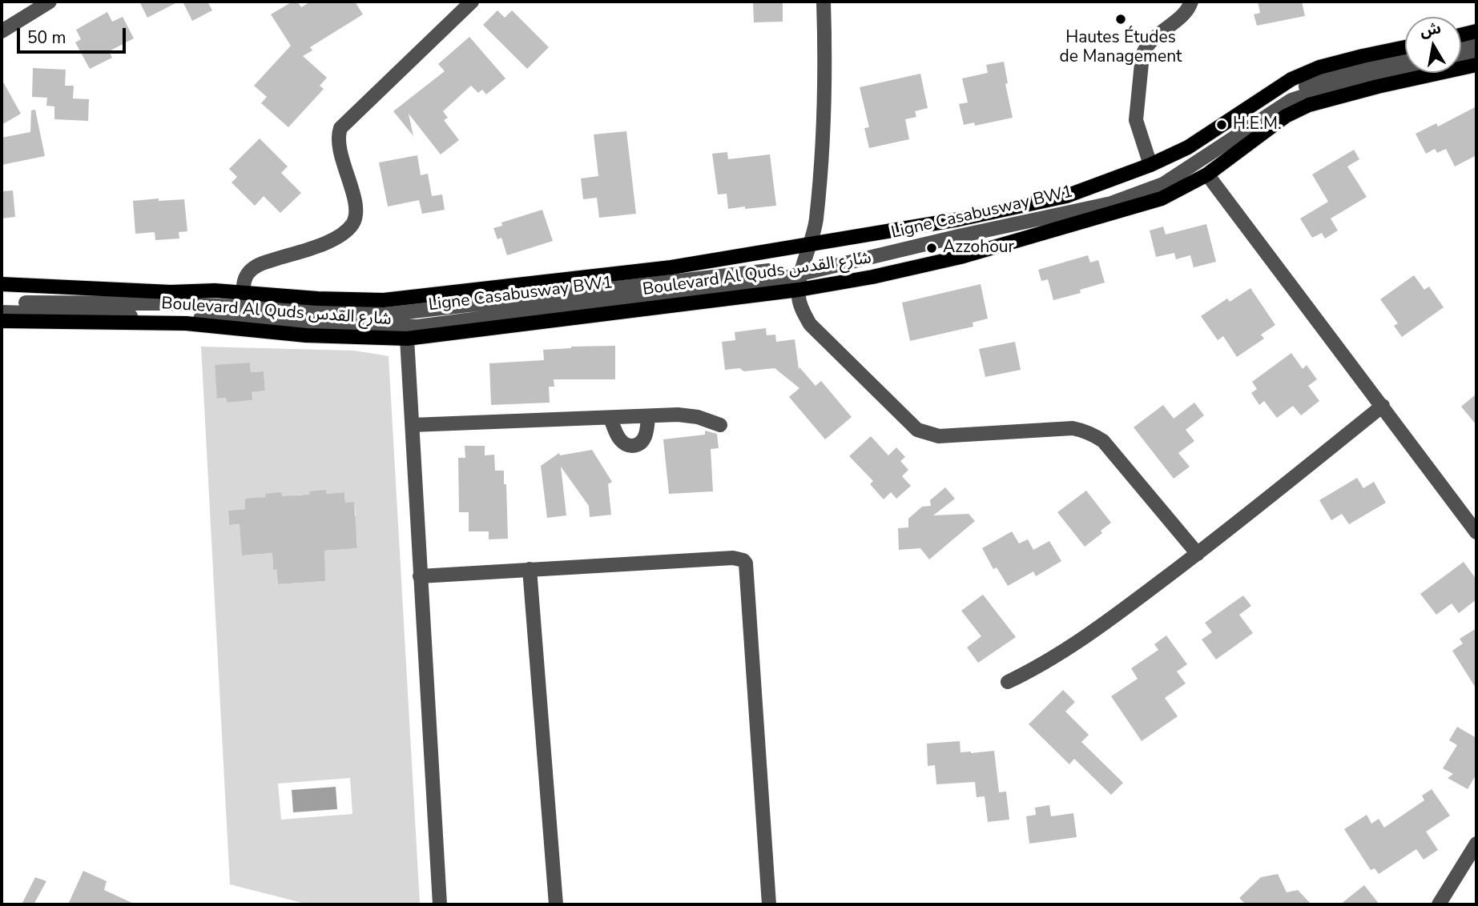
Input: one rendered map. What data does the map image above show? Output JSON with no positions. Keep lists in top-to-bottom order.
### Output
{
  "streets": {
    "main road": ["Boulevard Al Quds شارع القدس"],
    "street": ["Ligne Casabusway BW1"]
  },
  "places": ["Hautes Études de Management", "H.E.M.", "Azzohour"],
  "scale_bar": "50 m",
  "north": "top"
}
